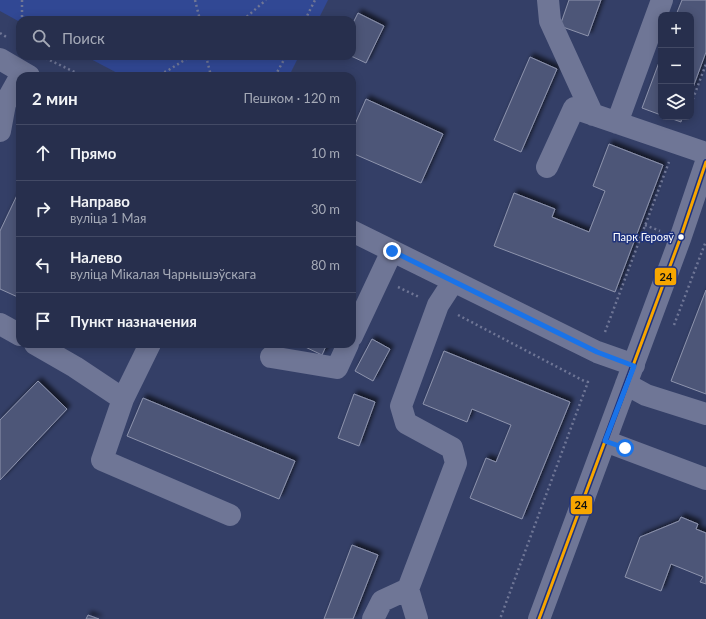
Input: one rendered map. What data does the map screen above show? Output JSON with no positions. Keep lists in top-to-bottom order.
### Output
{
  "places": ["Парк Герояў"],
  "lines": ["transit line 24"],
  "page": {
    "map_buttons": ["+", "−"],
    "search": "Поиск",
    "heading": ["2 мин", "Пешком · 120 m"],
    "list": [
      ["Прямо", "10 m"],
      ["Направо", "вуліца 1 Мая", "30 m"],
      ["Налево", "вуліца Мікалая Чарнышэўскага", "80 m"],
      "Пункт назначения"
    ]
  }
}
